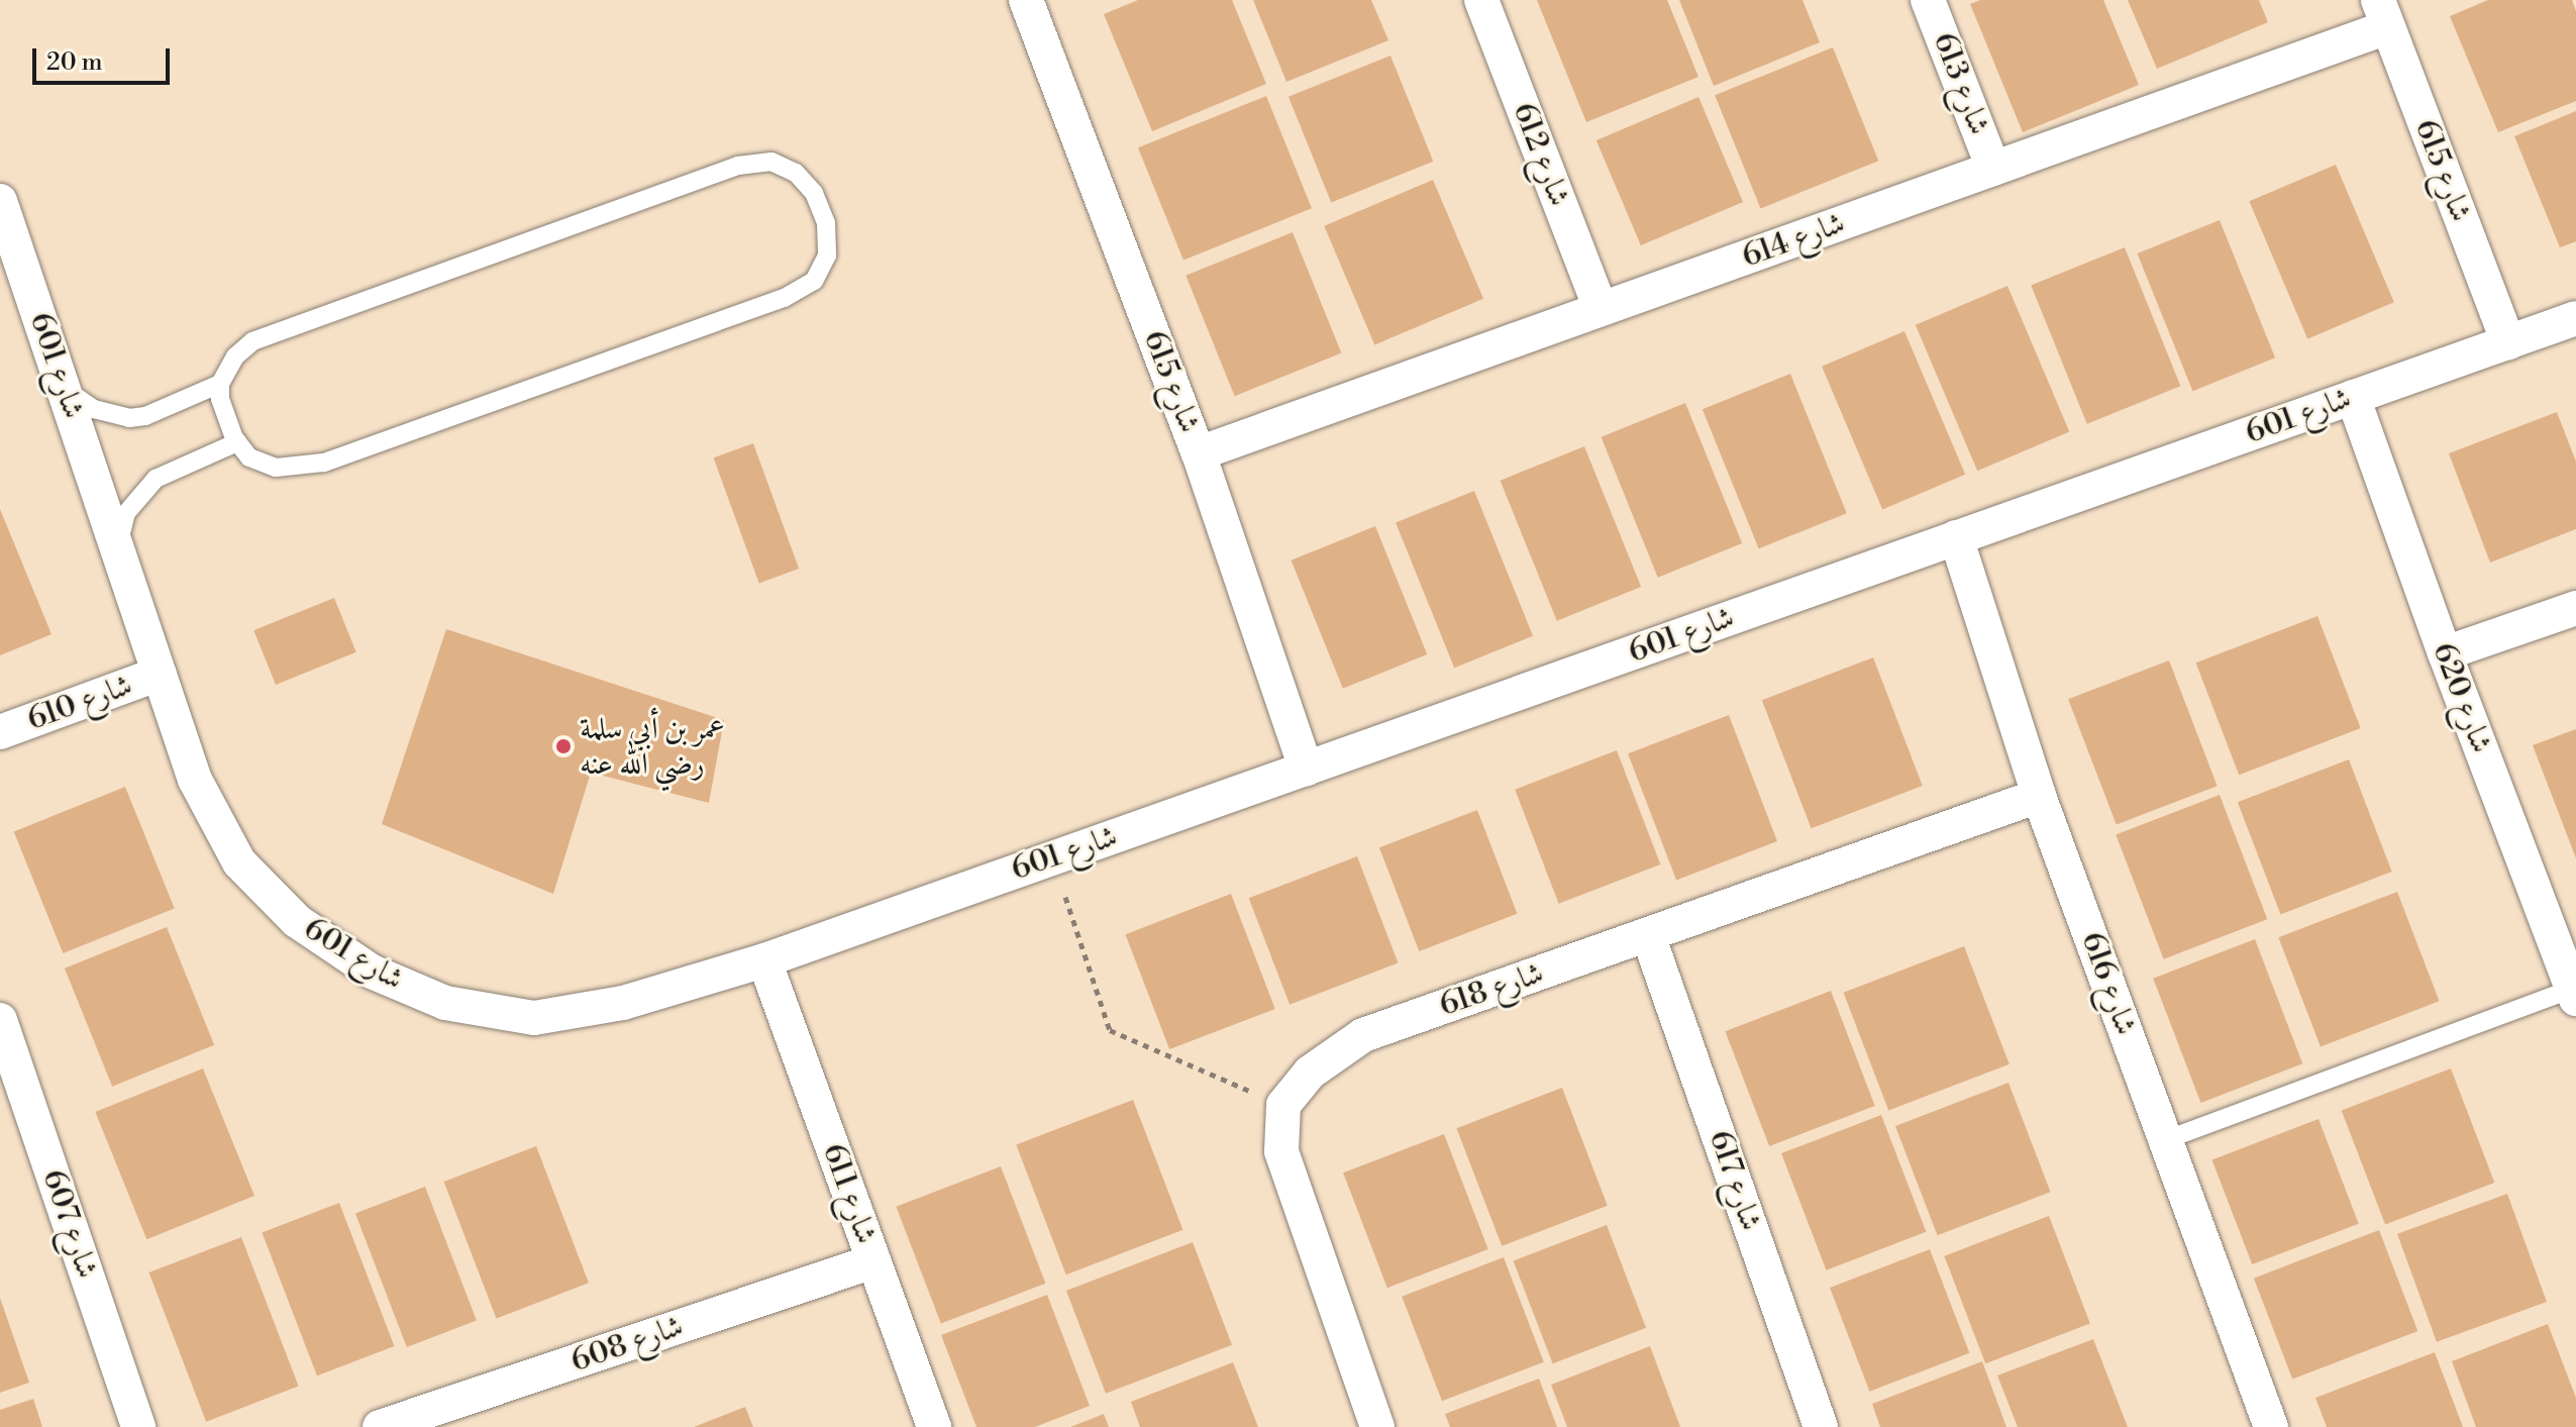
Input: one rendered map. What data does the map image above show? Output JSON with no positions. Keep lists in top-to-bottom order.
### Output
{
  "streets": {
    "street": [
      "شارع 613",
      "شارع 612",
      "شارع 615",
      "شارع 614",
      "شارع 601",
      "شارع 620",
      "شارع 610",
      "شارع 616",
      "شارع 618",
      "شارع 617",
      "شارع 611",
      "شارع 607",
      "شارع 608"
    ]
  },
  "crossings": [
    ["شارع 613", "شارع 614"],
    ["شارع 612", "شارع 614"],
    ["شارع 615", "شارع 614"],
    ["شارع 615", "شارع 601"],
    ["شارع 601", "شارع 620"],
    ["شارع 601", "شارع 610"],
    ["شارع 601", "شارع 616"],
    ["شارع 601", "شارع 611"],
    ["شارع 616", "شارع 618"],
    ["شارع 618", "شارع 617"],
    ["شارع 611", "شارع 608"]
  ],
  "places": ["عمر بن أبي سلمة رضي الله عنه"],
  "scale_bar": "20 m"
}
